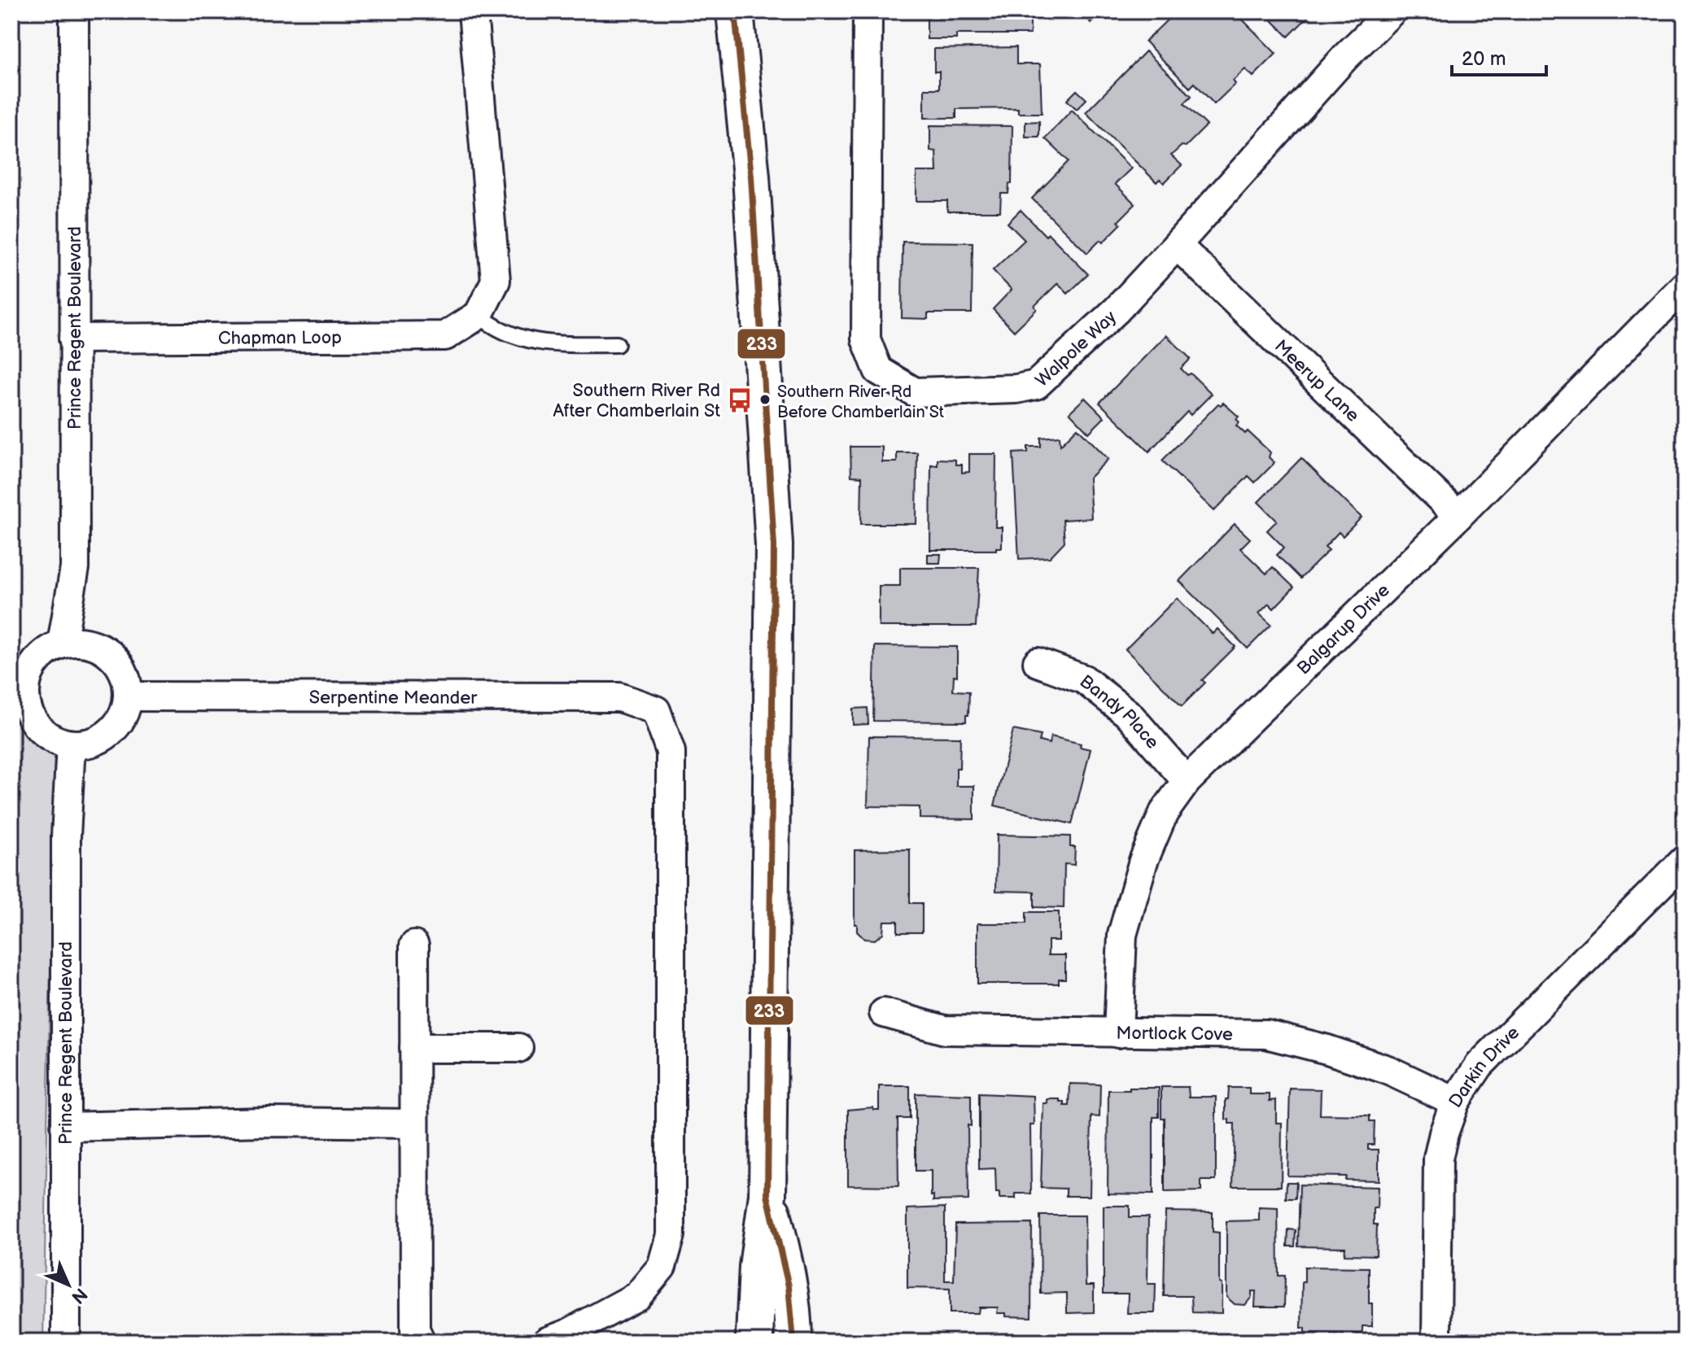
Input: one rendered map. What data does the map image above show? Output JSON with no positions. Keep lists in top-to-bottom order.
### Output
{
  "streets": {
    "street": [
      "Prince Regent Boulevard",
      "Chapman Loop",
      "Walpole Way",
      "Meerup Lane",
      "Balgarup Drive",
      "Serpentine Meander",
      "Bandy Place",
      "Mortlock Cove",
      "Darkin Drive"
    ]
  },
  "crossings": [
    ["Prince Regent Boulevard", "Chapman Loop"],
    ["Prince Regent Boulevard", "Serpentine Meander"],
    ["Walpole Way", "Meerup Lane"],
    ["Meerup Lane", "Balgarup Drive"],
    ["Balgarup Drive", "Bandy Place"],
    ["Balgarup Drive", "Mortlock Cove"],
    ["Mortlock Cove", "Darkin Drive"]
  ],
  "places": {
    "other": ["Southern River Rd Before Chamberlain St"],
    "bus stop": ["Southern River Rd After Chamberlain St"]
  },
  "lines": ["transit line 233"],
  "scale_bar": "20 m",
  "north": "bottom right"
}
